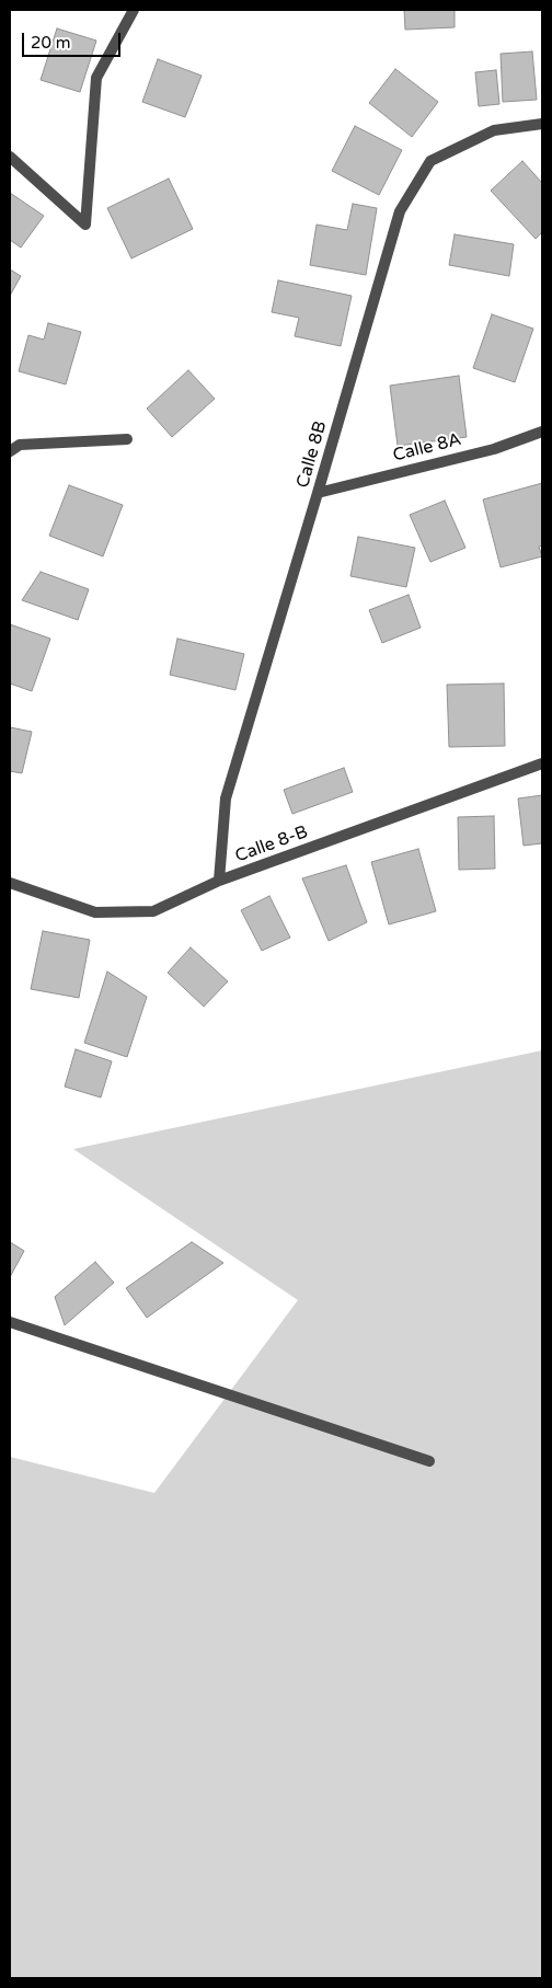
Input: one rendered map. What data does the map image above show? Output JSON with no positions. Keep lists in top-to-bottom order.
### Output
{
  "streets": {
    "street": ["Calle 8A", "Calle 8B", "Calle 8-B"]
  },
  "crossings": [
    ["Calle 8A", "Calle 8B"],
    ["Calle 8B", "Calle 8-B"]
  ],
  "scale_bar": "20 m"
}
